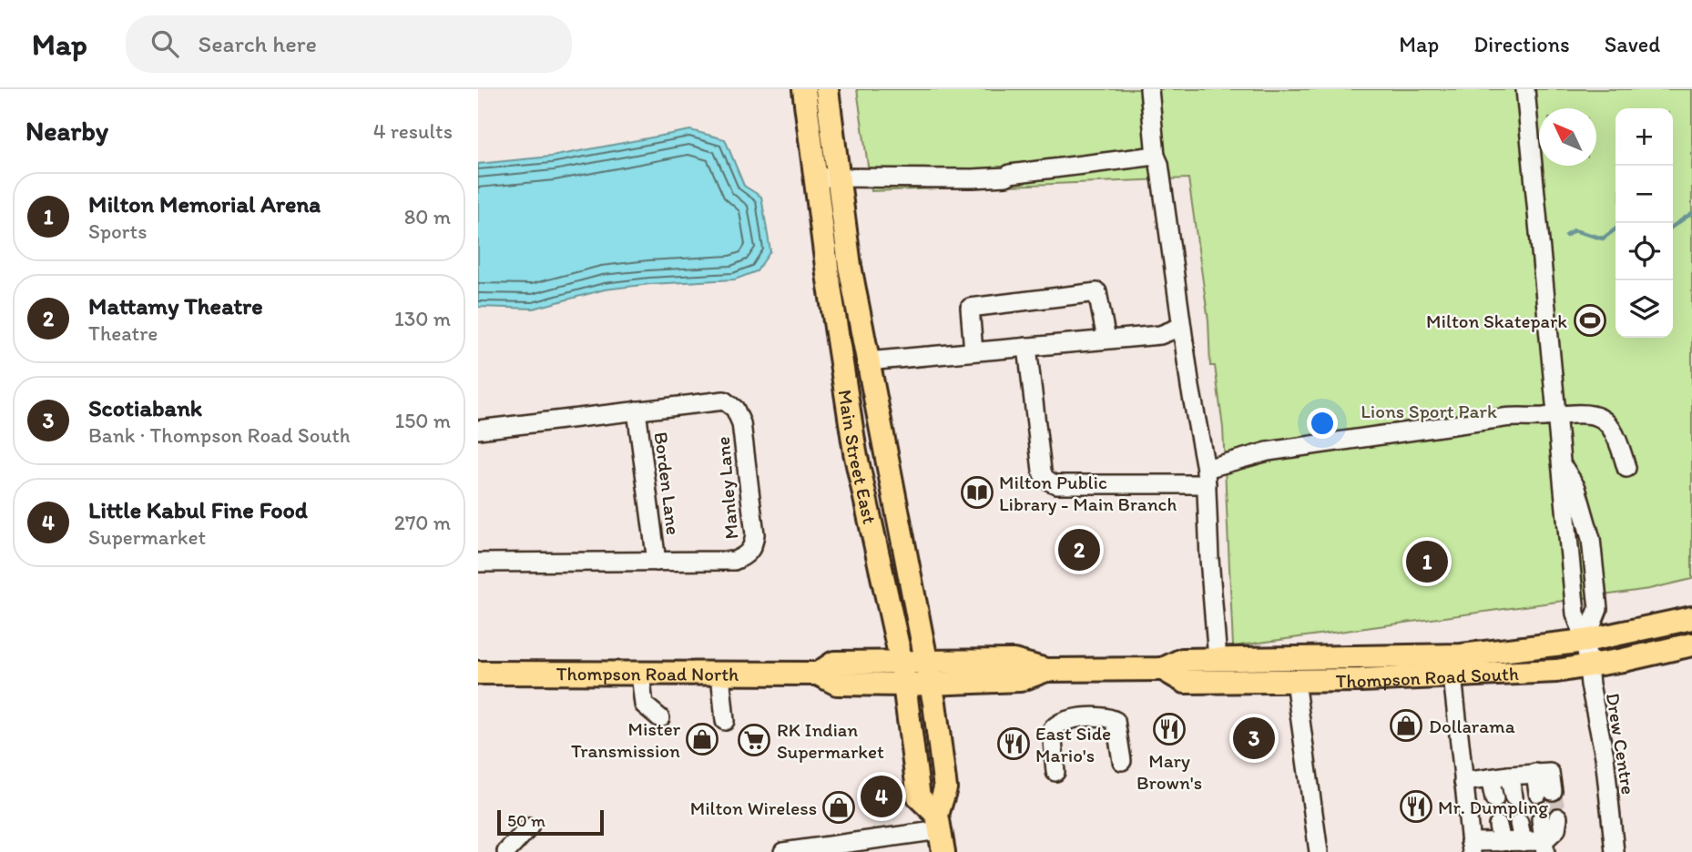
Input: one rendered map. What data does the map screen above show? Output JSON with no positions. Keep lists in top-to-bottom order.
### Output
{
  "streets": {
    "main road": ["Main Street East", "Thompson Road North", "Thompson Road South"],
    "street": ["Borden Lane", "Manley Lane", "Drew Centre"]
  },
  "crossings": [
    ["Main Street East", "Thompson Road North"],
    ["Main Street East", "Thompson Road South"],
    ["Borden Lane", "Manley Lane"],
    ["Thompson Road North", "Thompson Road South"],
    ["Thompson Road South", "Drew Centre"]
  ],
  "parks": ["Lions Sport Park"],
  "places": {
    "sports": ["Milton Skatepark"],
    "library": ["Milton Public Library - Main Branch"],
    "shop": ["Dollarama", "Mister Transmission", "Milton Wireless"],
    "restaurant": ["Mary Brown's", "East Side Mario's", "Mr. Dumpling"],
    "supermarket": ["RK Indian Supermarket"]
  },
  "scale_bar": "50 m",
  "north": "top left",
  "page": {
    "header": "Map",
    "search": "Search here",
    "nav": ["Map", "Directions", "Saved"],
    "heading": ["Nearby", "4 results"],
    "map_buttons": ["+", "−"],
    "list": [
      {
        "mark": "1",
        "name": "Milton Memorial Arena",
        "note": "Sports",
        "value": "80 m"
      },
      {
        "mark": "2",
        "name": "Mattamy Theatre",
        "note": "Theatre",
        "value": "130 m"
      },
      {
        "mark": "3",
        "name": "Scotiabank",
        "note": "Bank · Thompson Road South",
        "value": "150 m"
      },
      {
        "mark": "4",
        "name": "Little Kabul Fine Food",
        "note": "Supermarket",
        "value": "270 m"
      }
    ],
    "pins": [
      "2",
      "1",
      "3",
      "4"
    ],
    "scale": "50 m"
  }
}
